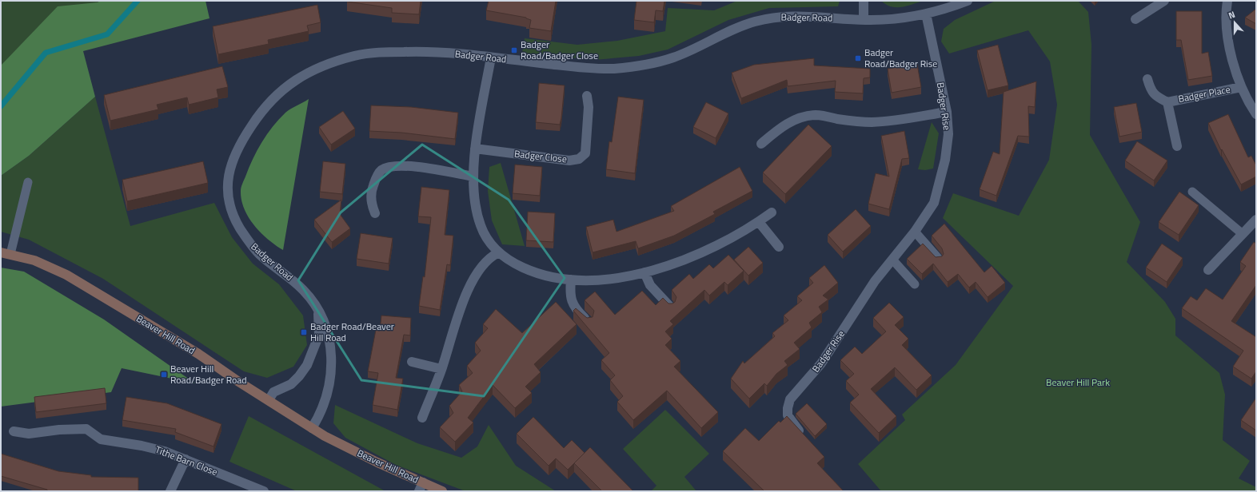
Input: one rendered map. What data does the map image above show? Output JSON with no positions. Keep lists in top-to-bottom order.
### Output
{
  "streets": {
    "main road": ["Beaver Hill Road"],
    "street": [
      "Badger Road",
      "Badger Place",
      "Badger Rise",
      "Badger Close",
      "Tithe Barn Close"
    ]
  },
  "crossings": [
    ["Badger Road", "Badger Rise"],
    ["Badger Road", "Beaver Hill Road"]
  ],
  "parks": ["Beaver Hill Park"],
  "places": {
    "transit": [
      "Badger Road/Badger Close",
      "Badger Road/Badger Rise",
      "Badger Road/Beaver Hill Road",
      "Beaver Hill Road/Badger Road"
    ]
  },
  "north": "top"
}
